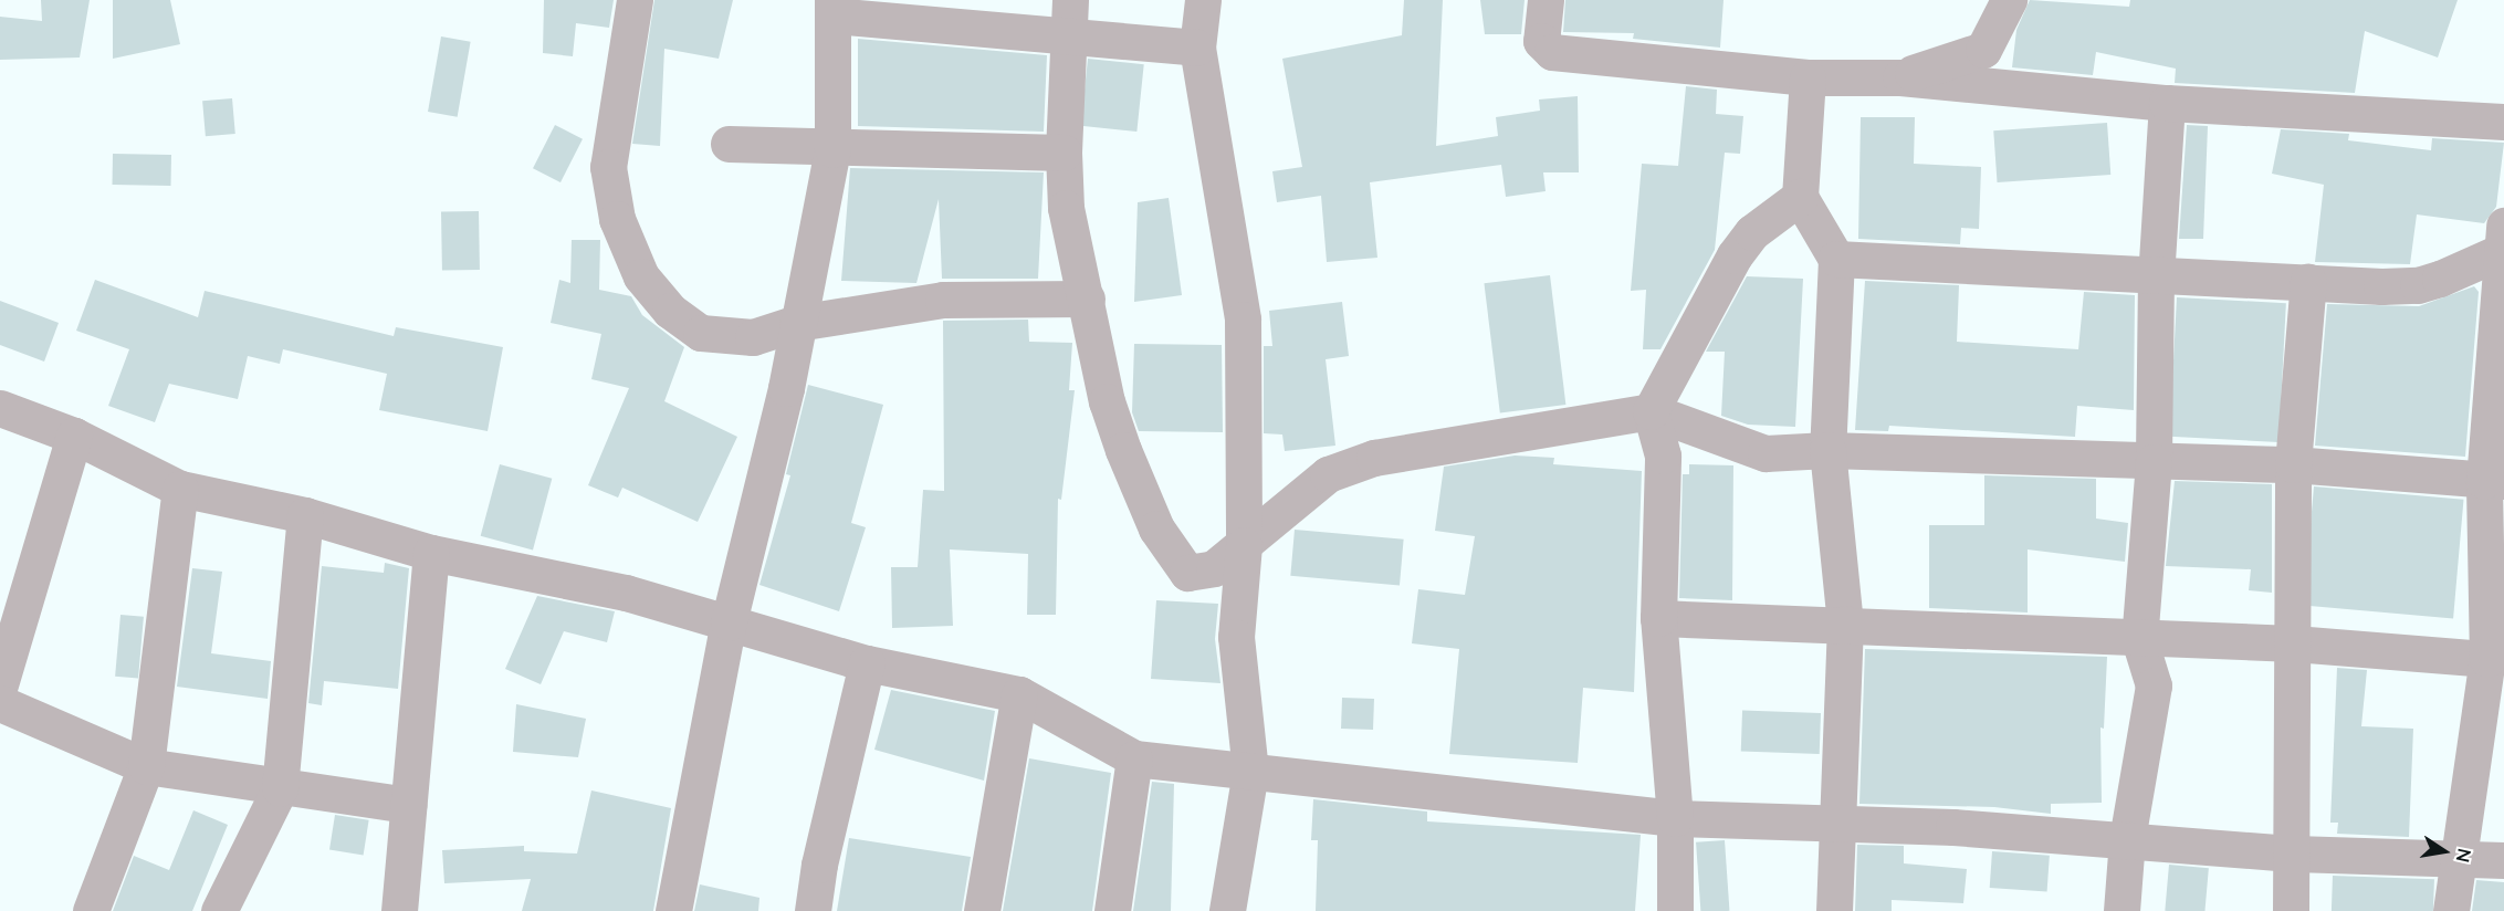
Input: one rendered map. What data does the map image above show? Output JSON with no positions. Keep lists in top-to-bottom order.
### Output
{
  "north": "right"
}
